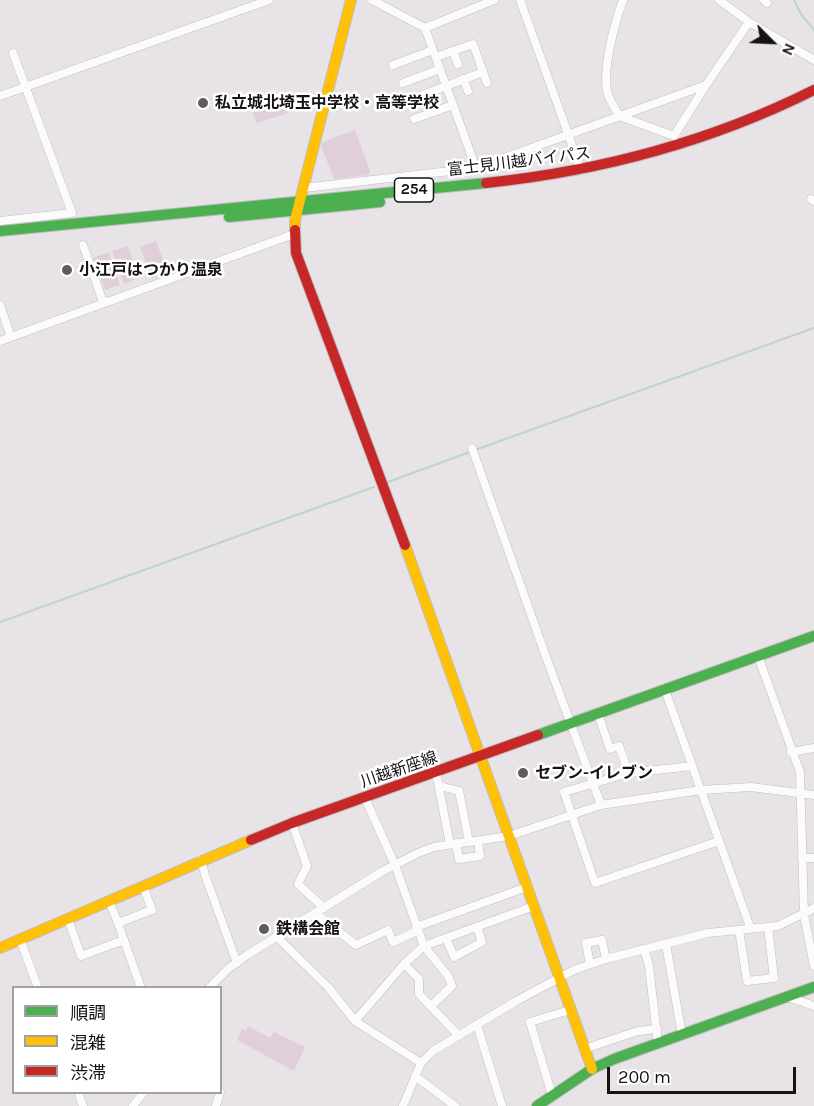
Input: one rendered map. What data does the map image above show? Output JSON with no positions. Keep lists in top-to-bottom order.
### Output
{
  "streets": {
    "main road": ["富士見川越バイパス", "254", "川越新座線"]
  },
  "places": [
    "私立城北埼玉中学校・高等学校",
    "小江戸はつかり温泉",
    "セブン-イレブン",
    "鉄構会館"
  ],
  "legend": ["順調", "混雑", "渋滞"],
  "scale_bar": "200 m",
  "north": "bottom right"
}
